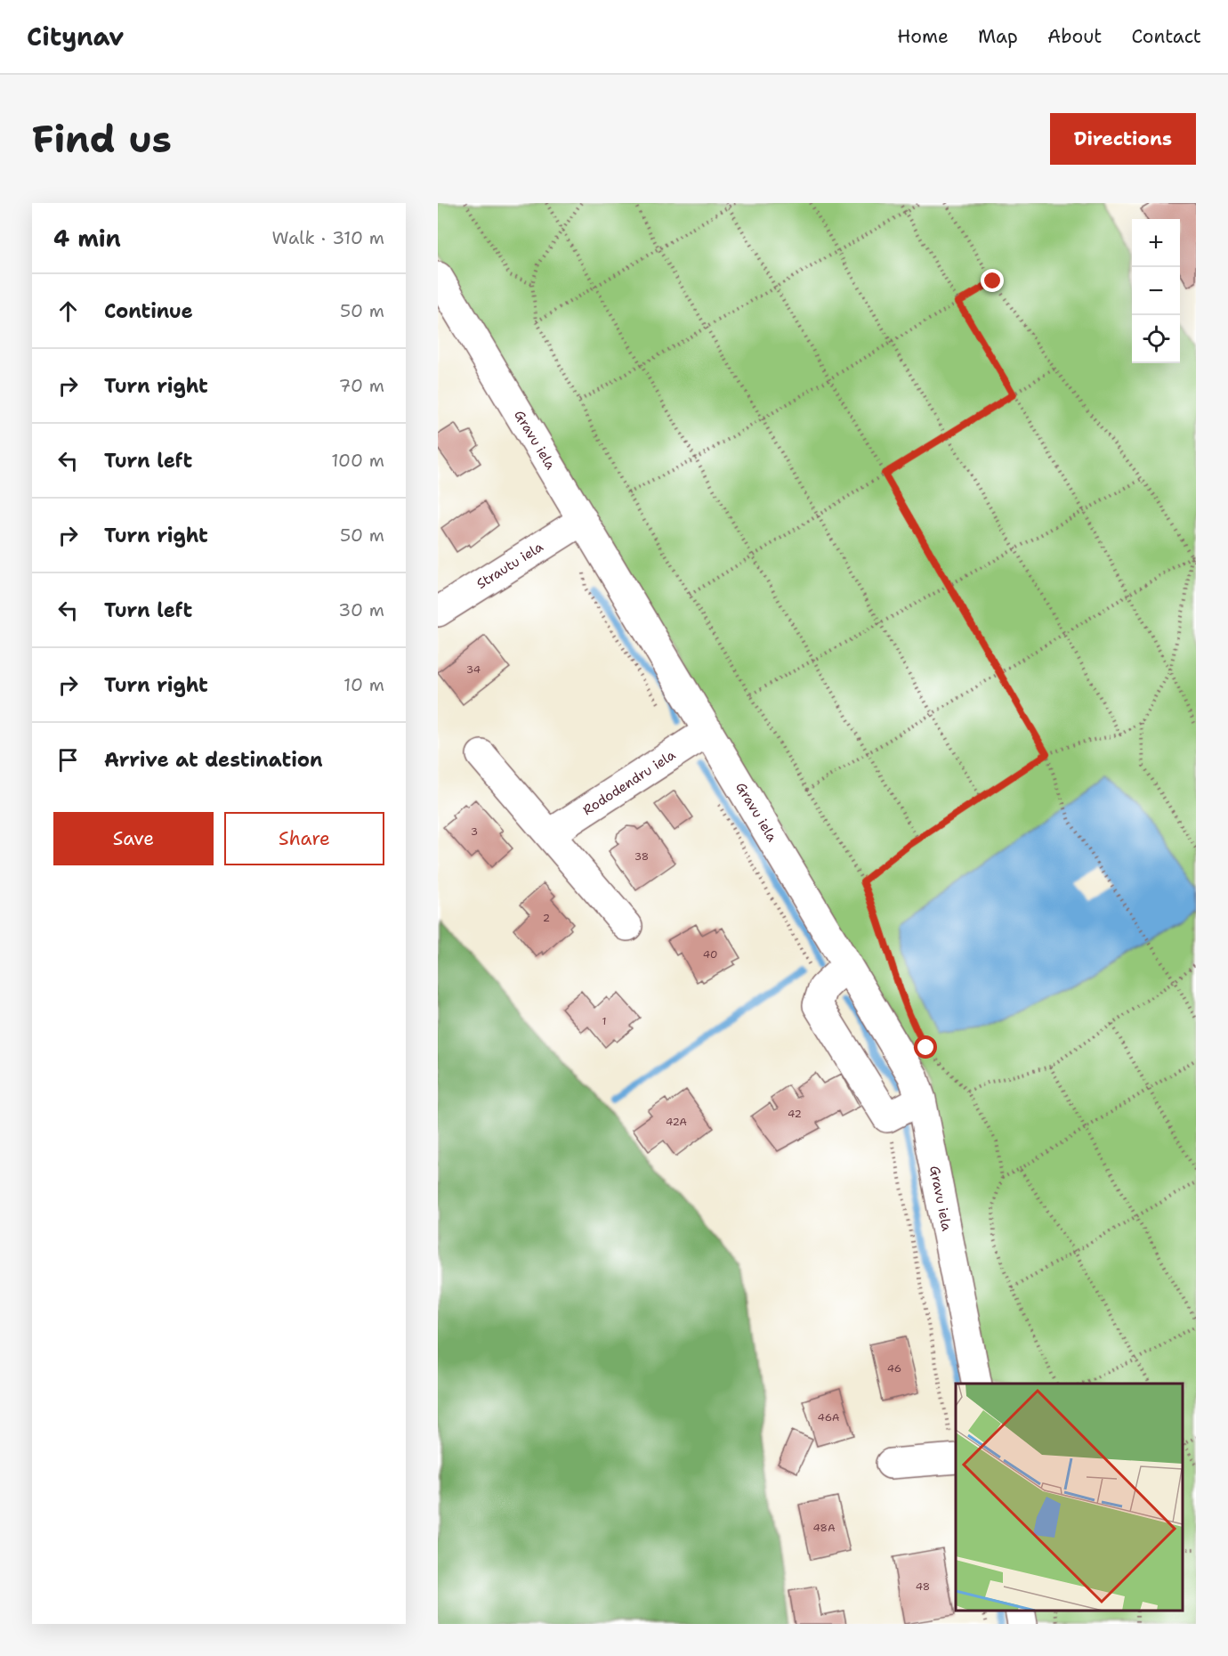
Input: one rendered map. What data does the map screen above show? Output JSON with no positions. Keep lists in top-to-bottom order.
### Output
{
  "streets": {
    "street": ["Gravu iela", "Strautu iela", "Rododendru iela"]
  },
  "crossings": [
    ["Gravu iela", "Strautu iela"],
    ["Gravu iela", "Rododendru iela"]
  ],
  "house_numbers": [
    "34",
    "3",
    "38",
    "2",
    "40",
    "1",
    "42",
    "42A",
    "46",
    "46A",
    "48A",
    "48"
  ],
  "page": {
    "header": "Citynav",
    "nav": [
      "Home",
      "Map",
      "About",
      "Contact"
    ],
    "buttons": [
      "Directions",
      ["Save", "Share"]
    ],
    "title": "Find us",
    "heading": ["4 min", "Walk · 310 m"],
    "map_buttons": ["+", "−"],
    "list": [
      ["Continue", "50 m"],
      ["Turn right", "70 m"],
      ["Turn left", "100 m"],
      ["Turn right", "50 m"],
      ["Turn left", "30 m"],
      ["Turn right", "10 m"],
      "Arrive at destination"
    ]
  }
}
